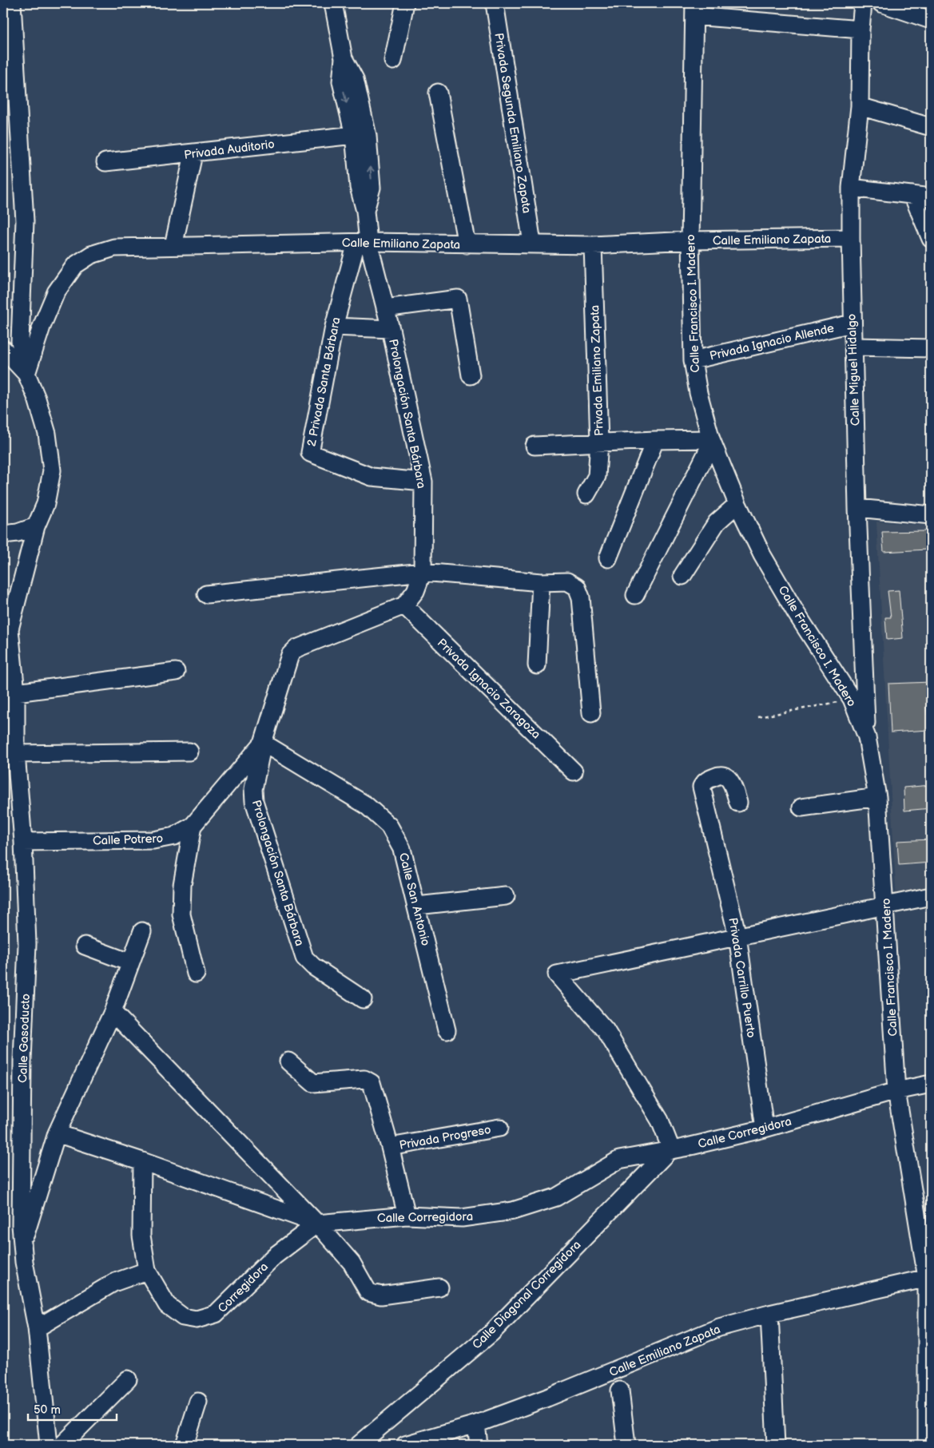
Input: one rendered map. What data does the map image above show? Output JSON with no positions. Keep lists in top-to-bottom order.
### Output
{
  "streets": {
    "street": [
      "Privada Segunda Emiliano Zapata",
      "Privada Auditorio",
      "Calle Emiliano Zapata",
      "Calle Francisco I. Madero",
      "Privada Ignacio Allende",
      "Calle Miguel Hidalgo",
      "Privada Emiliano Zapata",
      "2 Privada Santa Bárbara",
      "Prolongación Santa Bárbara",
      "Privada Ignacio Zaragoza",
      "Calle Potrero",
      "Calle San Antonio",
      "Privada Carrillo Puerto",
      "Calle Gasoducto",
      "Calle Corregidora",
      "Privada Progreso",
      "Corregidora",
      "Calle Diagonal Corregidora"
    ]
  },
  "crossings": [
    ["Privada Segunda Emiliano Zapata", "Calle Emiliano Zapata"],
    ["Privada Auditorio", "Prolongación Santa Bárbara"],
    ["Calle Emiliano Zapata", "Calle Francisco I. Madero"],
    ["Calle Emiliano Zapata", "Calle Miguel Hidalgo"],
    ["Calle Emiliano Zapata", "Privada Emiliano Zapata"],
    ["Calle Emiliano Zapata", "2 Privada Santa Bárbara"],
    ["Calle Emiliano Zapata", "Prolongación Santa Bárbara"],
    ["Calle Francisco I. Madero", "Privada Ignacio Allende"],
    ["Calle Francisco I. Madero", "Calle Miguel Hidalgo"],
    ["Calle Francisco I. Madero", "Calle Corregidora"],
    ["Privada Ignacio Allende", "Calle Miguel Hidalgo"],
    ["2 Privada Santa Bárbara", "Prolongación Santa Bárbara"],
    ["Prolongación Santa Bárbara", "Privada Ignacio Zaragoza"],
    ["Prolongación Santa Bárbara", "Calle Potrero"],
    ["Prolongación Santa Bárbara", "Calle San Antonio"],
    ["Calle Potrero", "Calle San Antonio"],
    ["Calle Potrero", "Calle Gasoducto"],
    ["Privada Carrillo Puerto", "Calle Corregidora"],
    ["Calle Corregidora", "Privada Progreso"],
    ["Calle Corregidora", "Corregidora"],
    ["Calle Corregidora", "Calle Diagonal Corregidora"]
  ],
  "scale_bar": "50 m"
}
